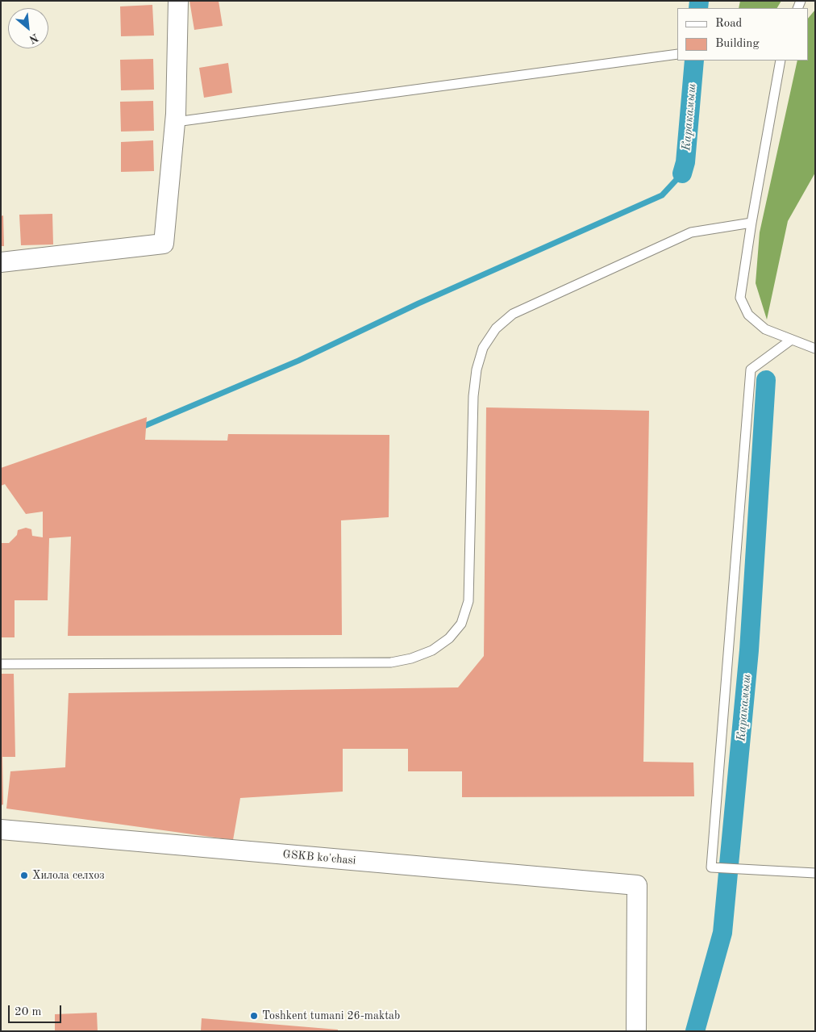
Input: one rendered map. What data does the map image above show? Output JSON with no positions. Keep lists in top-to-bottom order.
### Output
{
  "streets": {
    "street": ["GSKB ko'chasi"]
  },
  "water": ["Каракамыш"],
  "places": ["Хилола селхоз", "Toshkent tumani 26-maktab"],
  "legend": ["Road", "Building"],
  "scale_bar": "20 m",
  "north": "bottom right"
}
